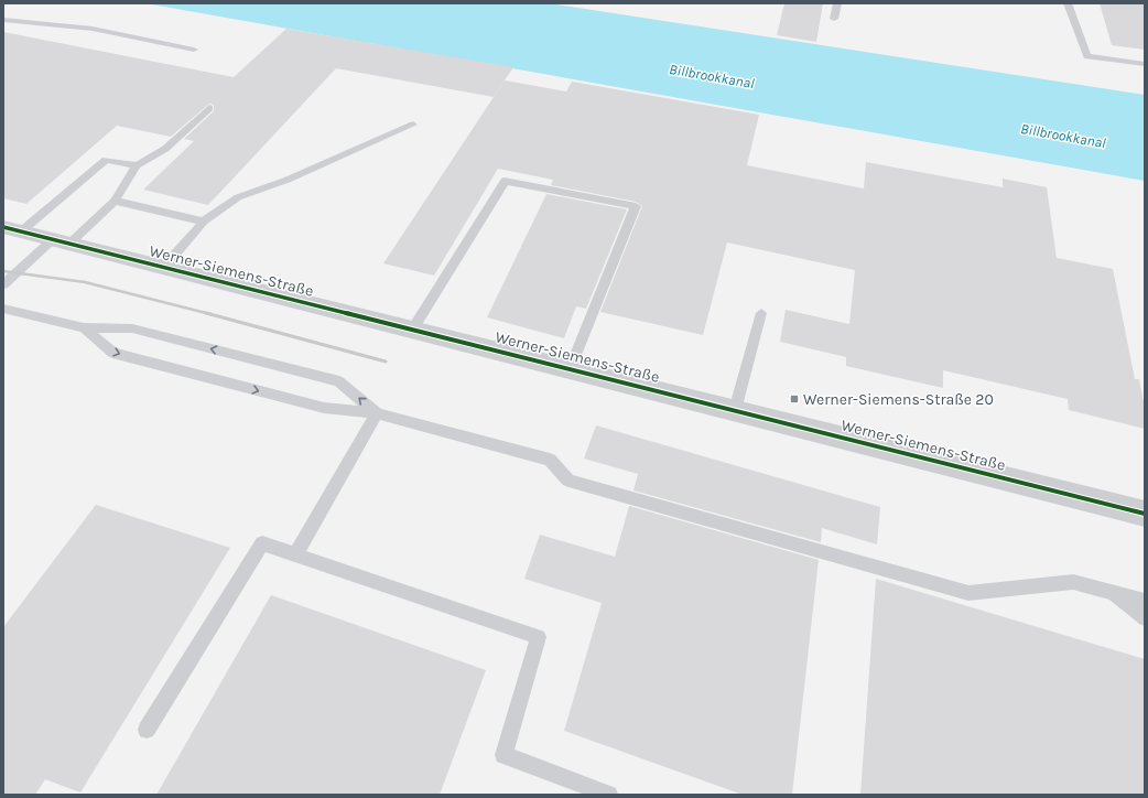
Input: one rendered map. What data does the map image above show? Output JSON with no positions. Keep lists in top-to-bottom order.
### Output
{
  "streets": {
    "street": ["Werner-Siemens-Straße"]
  },
  "water": ["Billbrookkanal"],
  "places": {
    "transit": ["Werner-Siemens-Straße 20"]
  }
}
